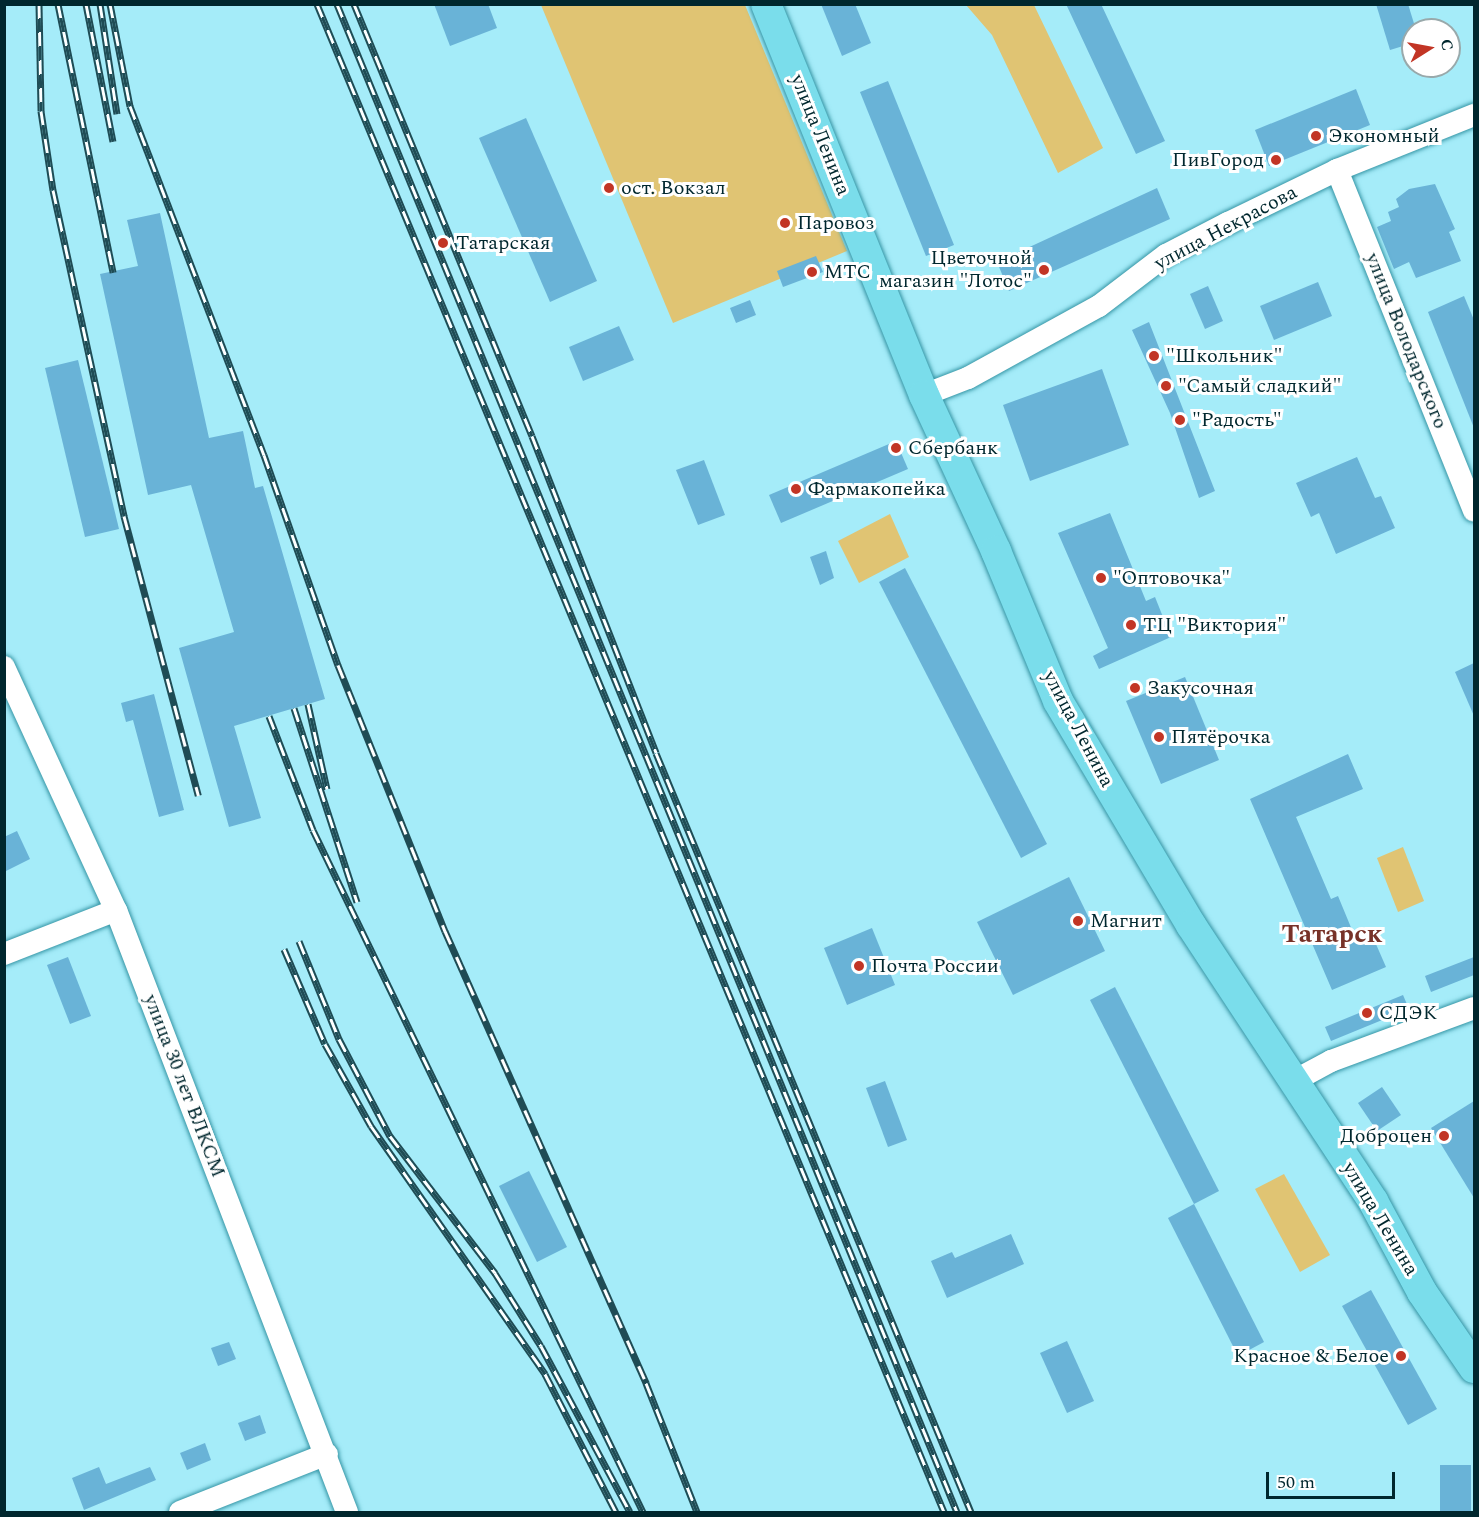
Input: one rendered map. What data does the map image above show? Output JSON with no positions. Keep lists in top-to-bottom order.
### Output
{
  "streets": {
    "main road": ["улица Ленина"],
    "street": ["улица Некрасова", "улица Володарского", "улица 30 лет ВЛКСМ"]
  },
  "crossings": [
    ["улица Ленина", "улица Некрасова"],
    ["улица Некрасова", "улица Володарского"]
  ],
  "districts": ["Татарск"],
  "places": [
    "Экономный",
    "ПивГород",
    "ост. Вокзал",
    "Паровоз",
    "Татарская",
    "Цветочной магазин \"Лотос\"",
    "МТС",
    "\"Школьник\"",
    "\"Самый сладкий\"",
    "\"Радость\"",
    "Сбербанк",
    "Фармакопейка",
    "\"Оптовочка\"",
    "ТЦ \"Виктория\"",
    "Закусочная",
    "Пятёрочка",
    "Магнит",
    "Почта России",
    "СДЭК",
    "Доброцен",
    "Красное & Белое"
  ],
  "scale_bar": "50 m",
  "north": "right"
}
